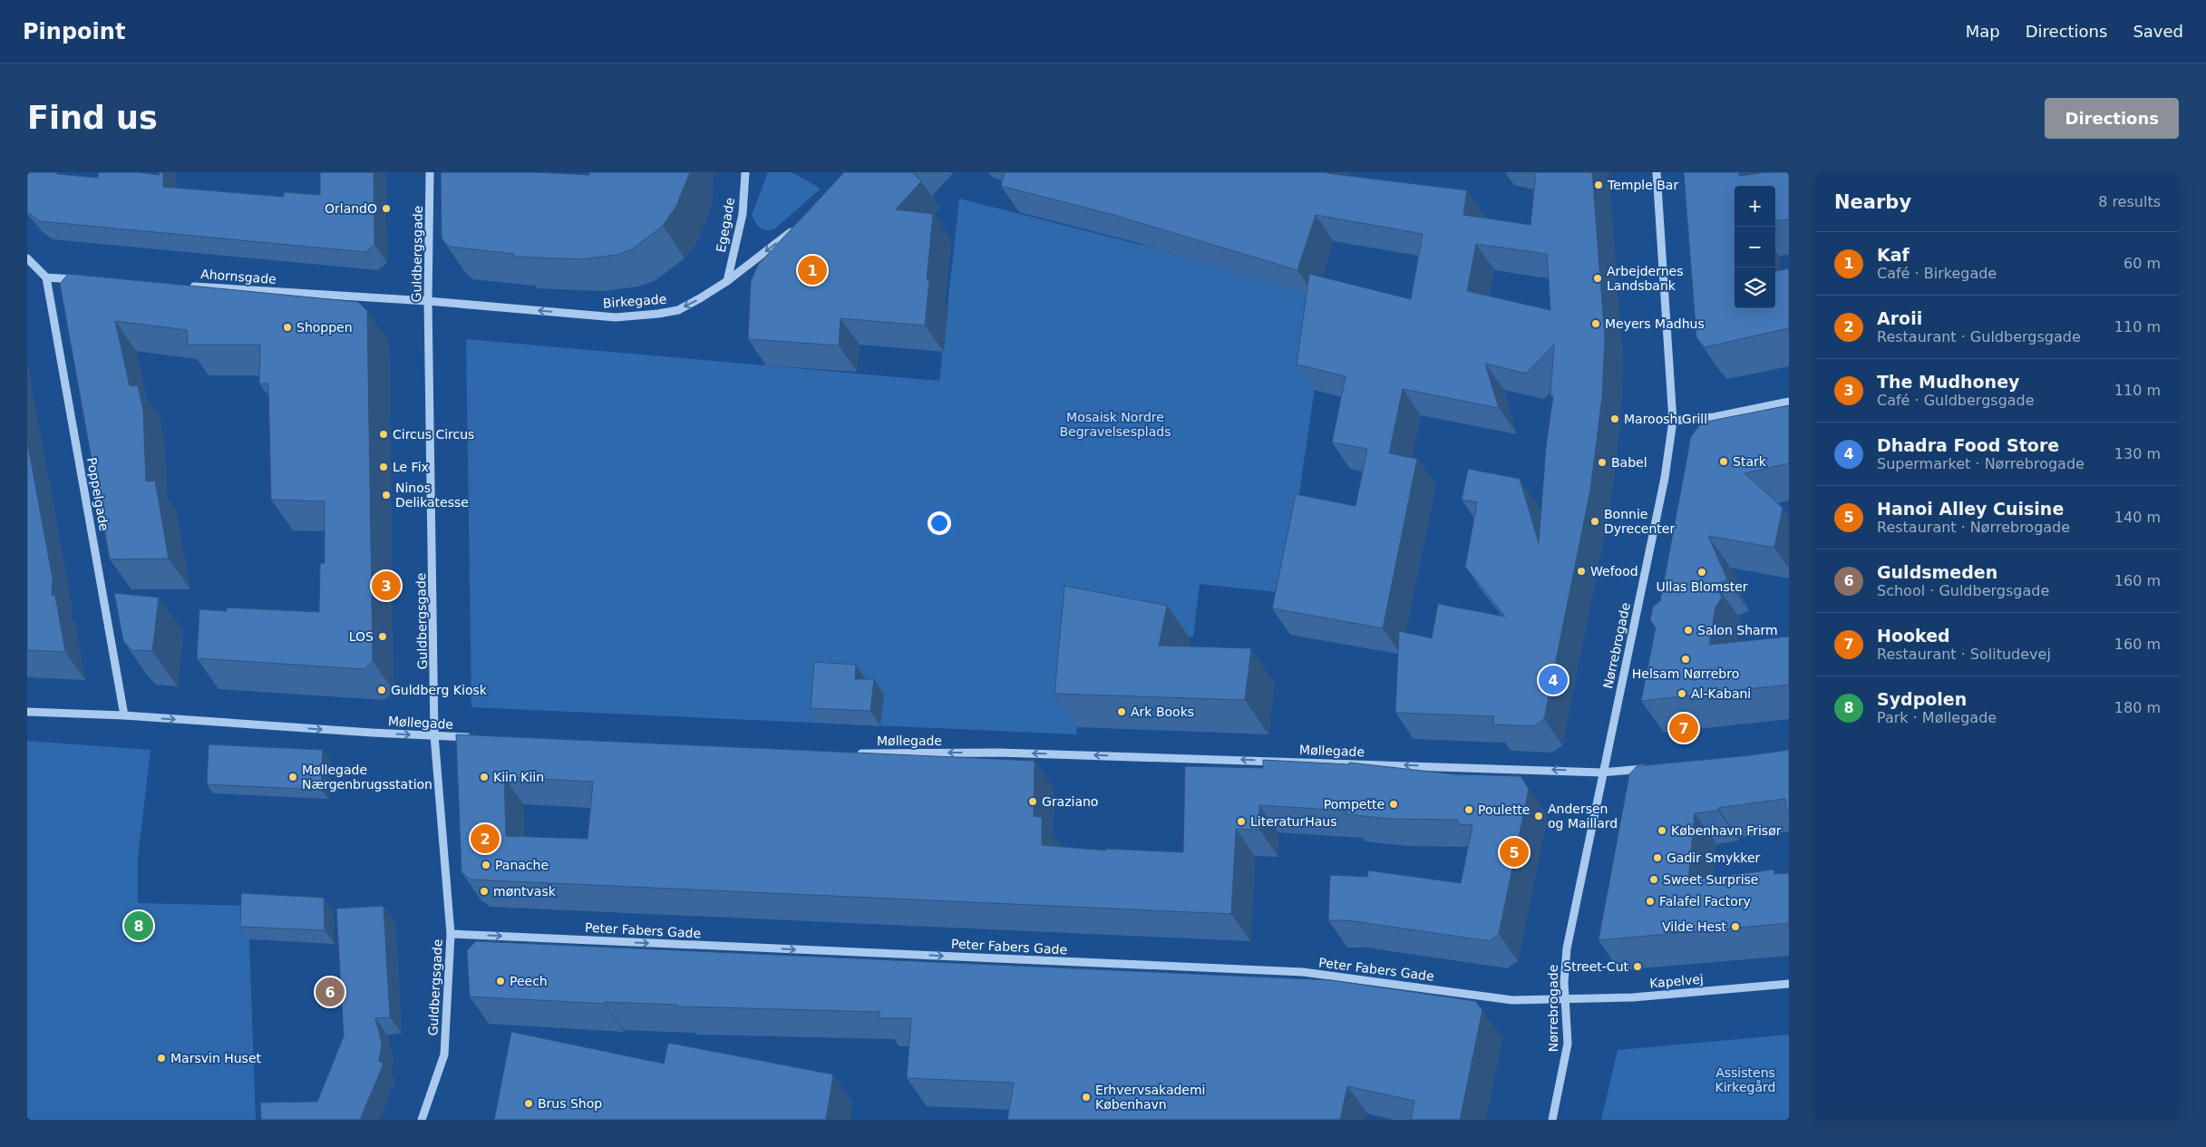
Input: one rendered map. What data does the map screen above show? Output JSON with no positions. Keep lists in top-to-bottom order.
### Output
{
  "streets": {
    "street": [
      "Egegade",
      "Guldbergsgade",
      "Ahornsgade",
      "Birkegade",
      "Poppelgade",
      "Nørrebrogade",
      "Møllegade",
      "Peter Fabers Gade",
      "Kapelvej"
    ]
  },
  "crossings": [
    ["Egegade", "Birkegade"],
    ["Guldbergsgade", "Ahornsgade"],
    ["Guldbergsgade", "Birkegade"],
    ["Guldbergsgade", "Møllegade"],
    ["Guldbergsgade", "Peter Fabers Gade"],
    ["Ahornsgade", "Birkegade"],
    ["Poppelgade", "Møllegade"],
    ["Nørrebrogade", "Møllegade"],
    ["Nørrebrogade", "Peter Fabers Gade"],
    ["Nørrebrogade", "Kapelvej"],
    ["Peter Fabers Gade", "Kapelvej"]
  ],
  "one_way": ["Birkegade", "Peter Fabers Gade"],
  "parks": ["Mosaisk Nordre Begravelsesplads", "Assistens Kirkegård"],
  "places": [
    "Temple Bar",
    "OrlandO",
    "Arbejdernes Landsbank",
    "Meyers Madhus",
    "Shoppen",
    "Maroosh Grill",
    "Circus Circus",
    "Stark",
    "Babel",
    "Le Fix",
    "Ninos Delikatesse",
    "Bonnie Dyrecenter",
    "Wefood",
    "Ullas Blomster",
    "Salon Sharm",
    "LOS",
    "Helsam Nørrebro",
    "Guldberg Kiosk",
    "Al-Kabani",
    "Ark Books",
    "Møllegade Nærgenbrugsstation",
    "Kiin Kiin",
    "Graziano",
    "Pompette",
    "Poulette",
    "Andersen og Maillard",
    "LiteraturHaus",
    "København Frisør",
    "Gadir Smykker",
    "Panache",
    "Sweet Surprise",
    "møntvask",
    "Falafel Factory",
    "Vilde Hest",
    "Street-Cut",
    "Peech",
    "Marsvin Huset",
    "Erhvervsakademi København",
    "Brus Shop"
  ],
  "page": {
    "header": "Pinpoint",
    "nav": ["Map", "Directions", "Saved"],
    "buttons": "Directions",
    "title": "Find us",
    "heading": ["Nearby", "8 results"],
    "map_buttons": ["+", "−"],
    "list": [
      {
        "mark": "1",
        "name": "Kaf",
        "note": "Café · Birkegade",
        "value": "60 m"
      },
      {
        "mark": "2",
        "name": "Aroii",
        "note": "Restaurant · Guldbergsgade",
        "value": "110 m"
      },
      {
        "mark": "3",
        "name": "The Mudhoney",
        "note": "Café · Guldbergsgade",
        "value": "110 m"
      },
      {
        "mark": "4",
        "name": "Dhadra Food Store",
        "note": "Supermarket · Nørrebrogade",
        "value": "130 m"
      },
      {
        "mark": "5",
        "name": "Hanoi Alley Cuisine",
        "note": "Restaurant · Nørrebrogade",
        "value": "140 m"
      },
      {
        "mark": "6",
        "name": "Guldsmeden",
        "note": "School · Guldbergsgade",
        "value": "160 m"
      },
      {
        "mark": "7",
        "name": "Hooked",
        "note": "Restaurant · Solitudevej",
        "value": "160 m"
      },
      {
        "mark": "8",
        "name": "Sydpolen",
        "note": "Park · Møllegade",
        "value": "180 m"
      }
    ],
    "pins": [
      "1",
      "3",
      "4",
      "7",
      "2",
      "5",
      "8",
      "6"
    ]
  }
}
